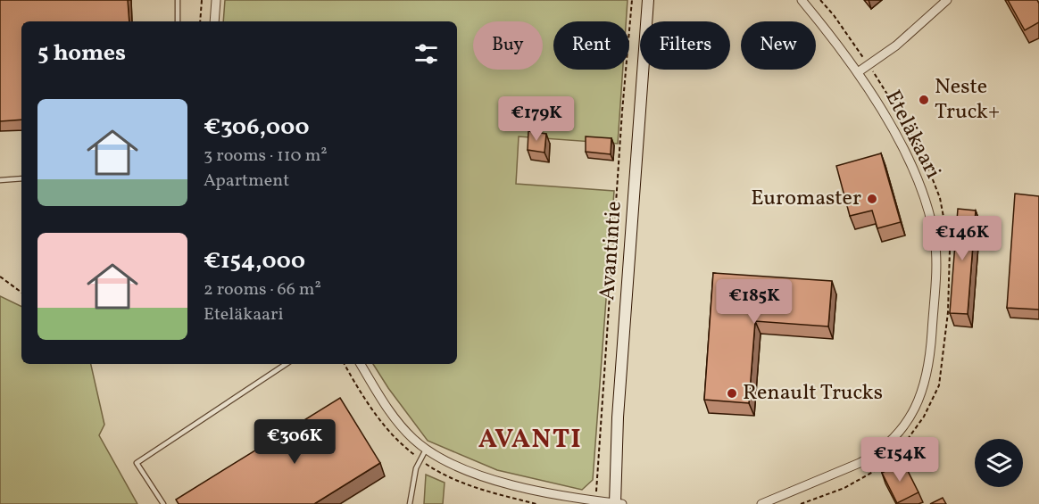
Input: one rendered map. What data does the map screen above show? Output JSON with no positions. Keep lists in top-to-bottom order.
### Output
{
  "streets": {
    "street": ["Eteläkaari", "Avantintie"]
  },
  "districts": ["AVANTI"],
  "places": ["Neste Truck+", "Euromaster", "Renault Trucks"],
  "page": {
    "chip": [
      "Buy",
      "Rent",
      "Filters",
      "New"
    ],
    "heading": "5 homes",
    "list": [
      {
        "name": "€306,000",
        "note": "3 rooms · 110 m² · Apartment"
      },
      {
        "name": "€154,000",
        "note": "2 rooms · 66 m² · Eteläkaari"
      }
    ],
    "price": [
      "€179K",
      "€146K",
      "€185K",
      "€306K",
      "€154K"
    ]
  }
}
